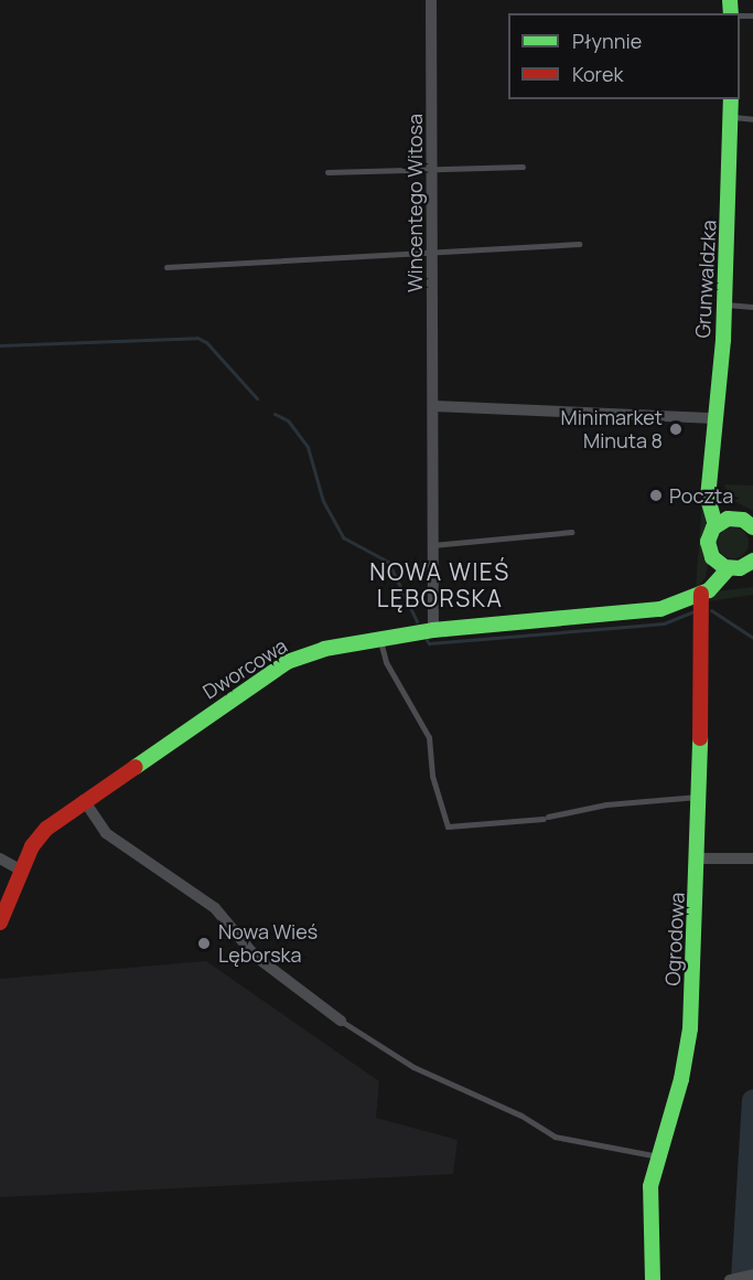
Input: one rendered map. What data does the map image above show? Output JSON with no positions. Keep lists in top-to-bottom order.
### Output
{
  "streets": {
    "street": [
      "Wincentego Witosa",
      "Grunwaldzka",
      "Dworcowa",
      "Ogrodowa"
    ]
  },
  "crossings": [
    ["Wincentego Witosa", "Dworcowa"],
    ["Grunwaldzka", "Dworcowa"],
    ["Dworcowa", "Ogrodowa"]
  ],
  "districts": ["NOWA WIEŚ LĘBORSKA"],
  "places": ["Minimarket Minuta 8", "Poczta", "Nowa Wieś Lęborska"],
  "legend": ["Płynnie", "Korek"]
}
